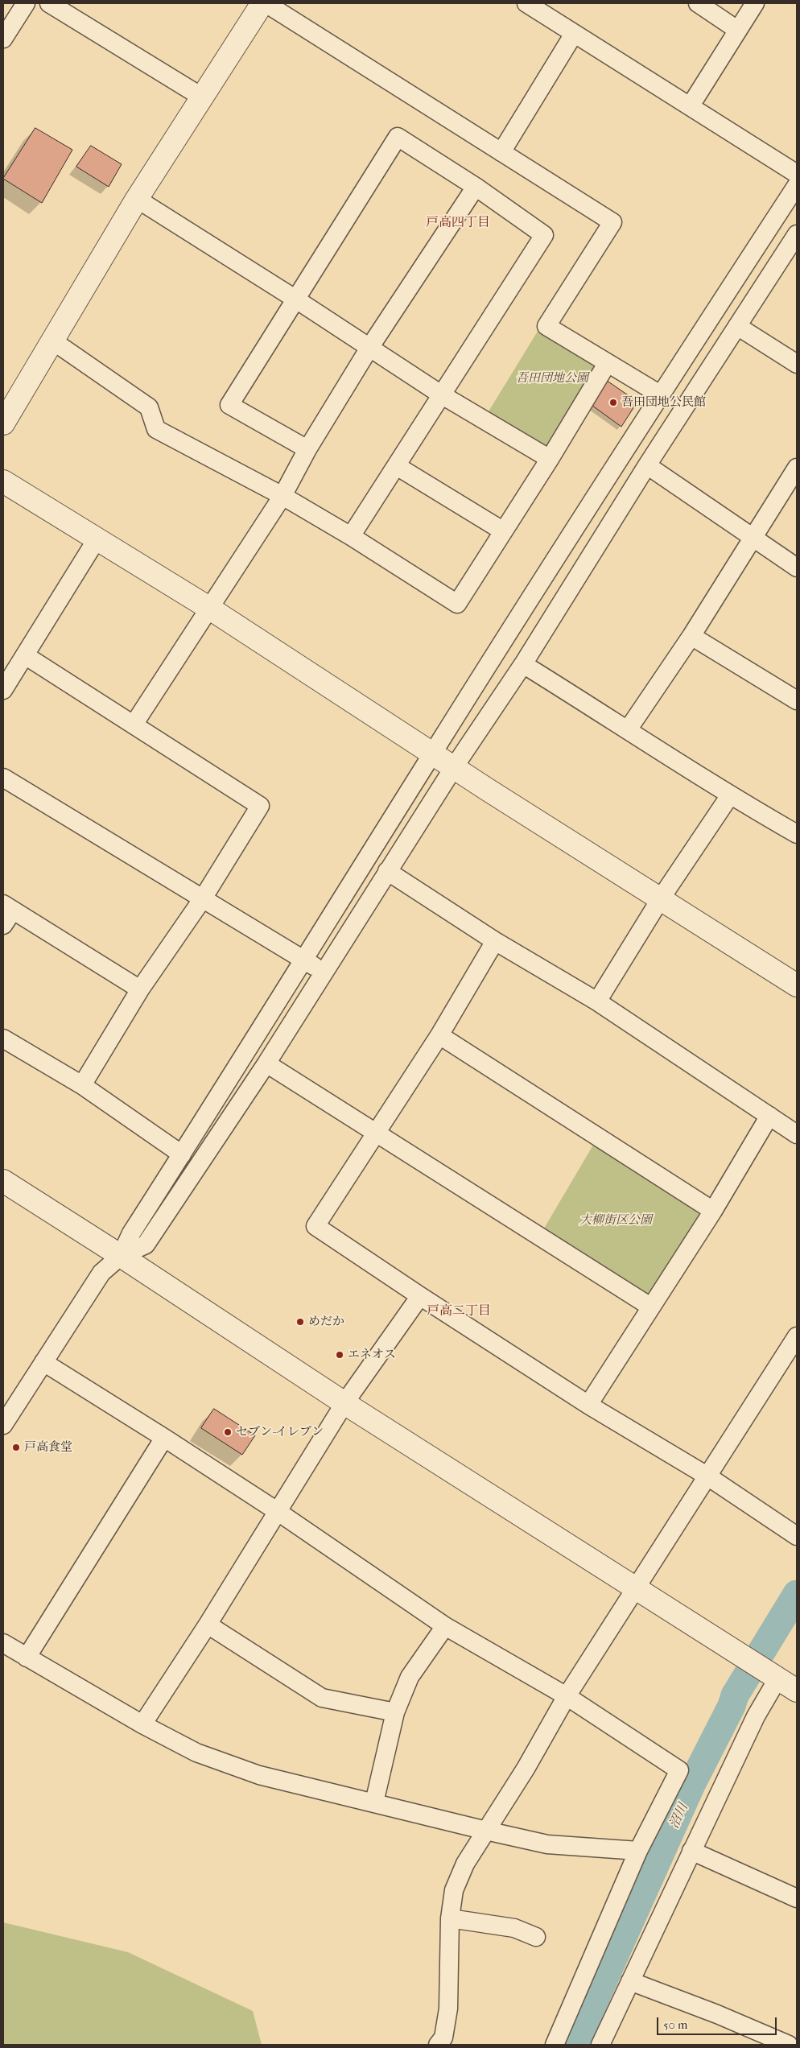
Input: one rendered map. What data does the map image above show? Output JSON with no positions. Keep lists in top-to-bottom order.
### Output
{
  "districts": ["戸高四丁目", "戸高二丁目"],
  "water": ["沼川"],
  "parks": ["吾田団地公園", "大柳街区公園"],
  "places": [
    "吾田団地公民館",
    "めだか",
    "エネオス",
    "セブン-イレブン",
    "戸高食堂"
  ],
  "scale_bar": "50 m"
}
